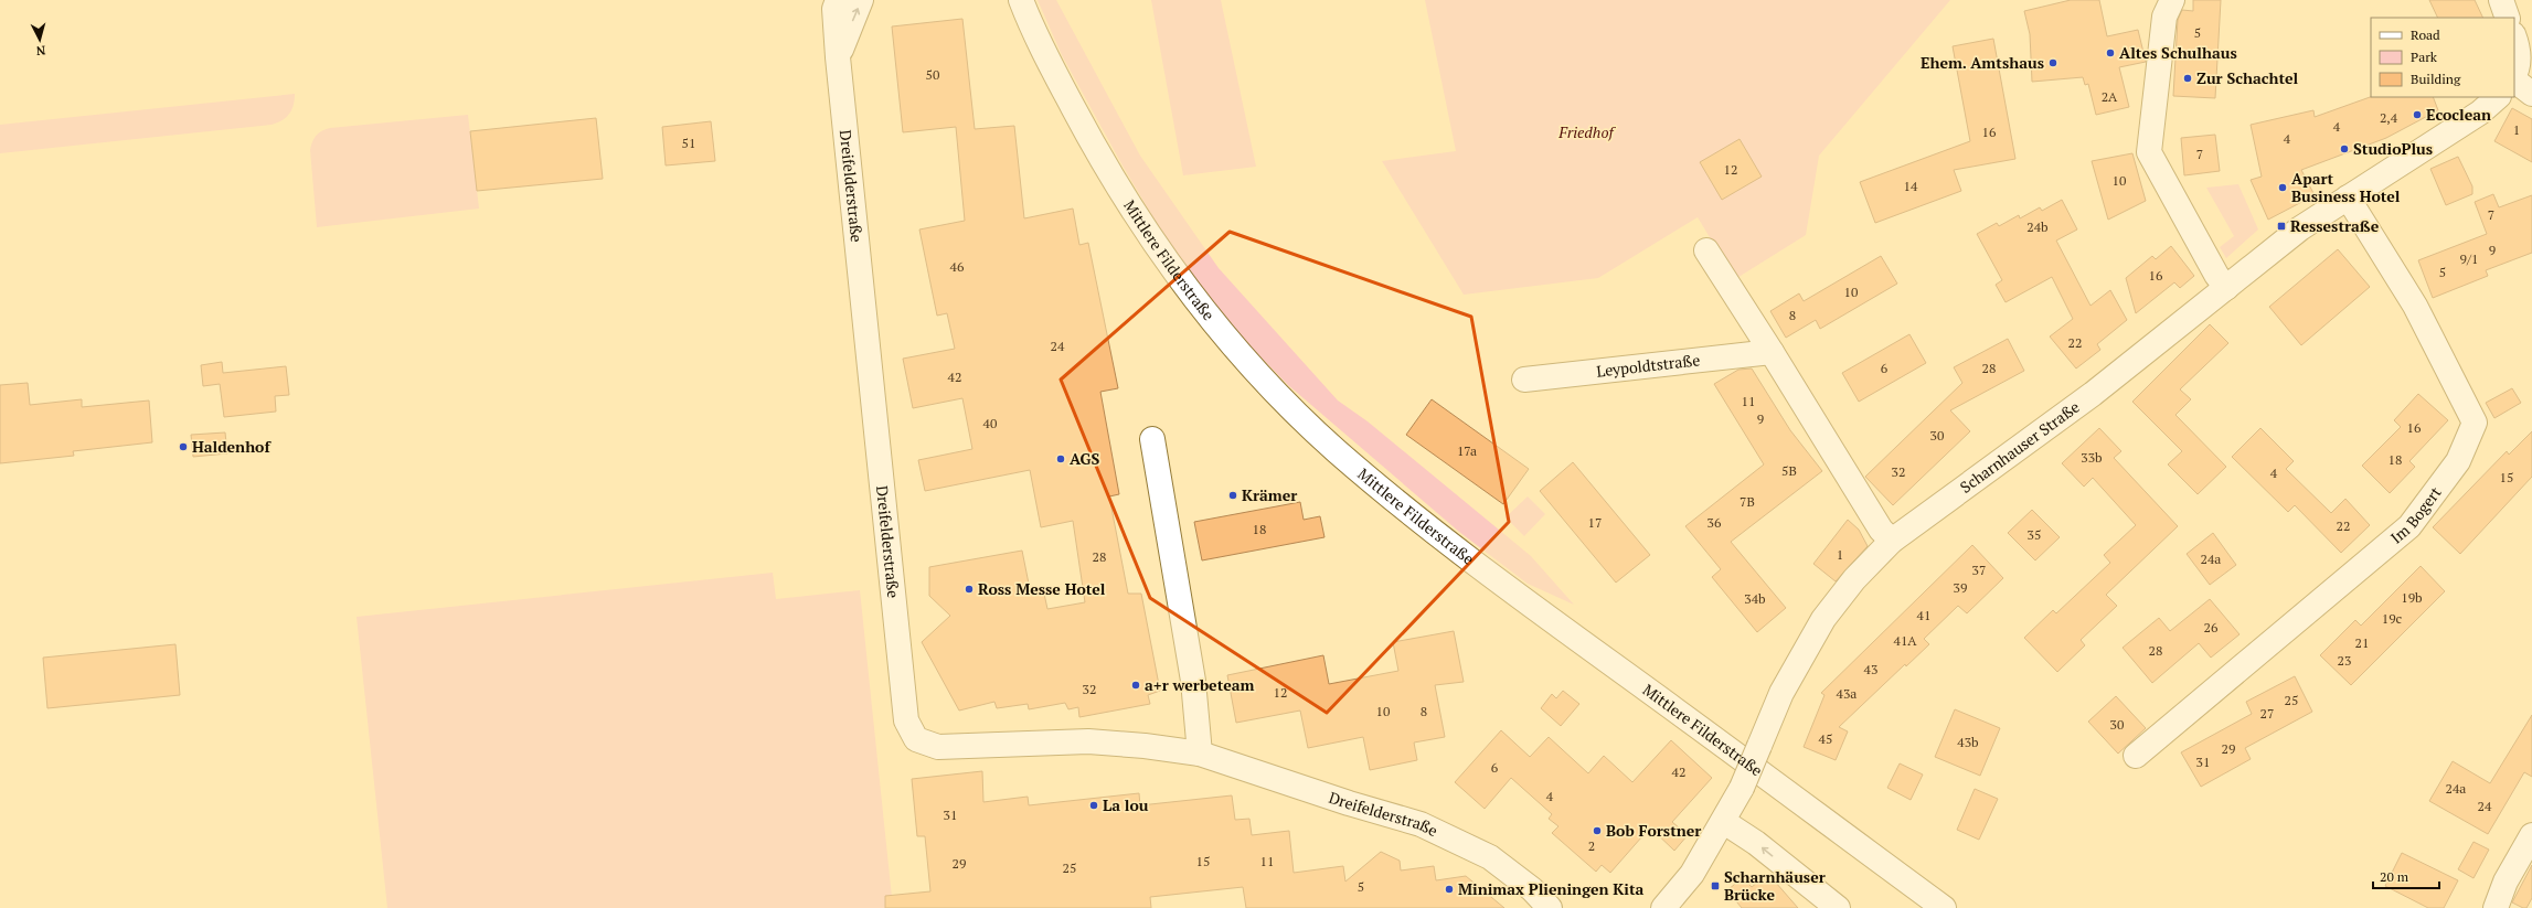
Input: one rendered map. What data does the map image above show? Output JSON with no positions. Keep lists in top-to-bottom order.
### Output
{
  "streets": {
    "street": [
      "Dreifelderstraße",
      "Mittlere Filderstraße",
      "Leypoldtstraße",
      "Scharnhauser Straße",
      "Im Bogert"
    ]
  },
  "crossings": [
    ["Scharnhauser Straße", "Im Bogert"]
  ],
  "parks": ["Friedhof"],
  "places": {
    "other": [
      "Altes Schulhaus",
      "Ehem. Amtshaus",
      "Zur Schachtel",
      "Ecoclean",
      "StudioPlus",
      "Apart Business Hotel",
      "Haldenhof",
      "AGS",
      "Krämer",
      "Ross Messe Hotel",
      "a+r werbeteam",
      "La lou",
      "Bob Forstner",
      "Minimax Plieningen Kita"
    ],
    "transit": ["Ressestraße", "Scharnhäuser Brücke"]
  },
  "house_numbers": [
    "5",
    "50",
    "2A",
    "2,4",
    "4",
    "1",
    "16",
    "4",
    "51",
    "7",
    "12",
    "10",
    "14",
    "7",
    "24b",
    "9",
    "9/1",
    "46",
    "5",
    "16",
    "10",
    "8",
    "22",
    "24",
    "6",
    "28",
    "42",
    "11",
    "9",
    "40",
    "16",
    "30",
    "17a",
    "33b",
    "18",
    "5B",
    "32",
    "4",
    "15",
    "7B",
    "17",
    "36",
    "22",
    "18",
    "35",
    "1",
    "28",
    "24a",
    "37",
    "39",
    "19b",
    "34b",
    "41",
    "19c",
    "26",
    "41A",
    "21",
    "28",
    "23",
    "43",
    "32",
    "12",
    "43a",
    "25",
    "10",
    "8",
    "27",
    "30",
    "45",
    "43b",
    "29",
    "31",
    "6",
    "42",
    "24a",
    "4",
    "24",
    "31",
    "2",
    "15",
    "11",
    "29",
    "25",
    "5"
  ],
  "legend": ["Road", "Park", "Building"],
  "scale_bar": "20 m",
  "north": "bottom"
}
